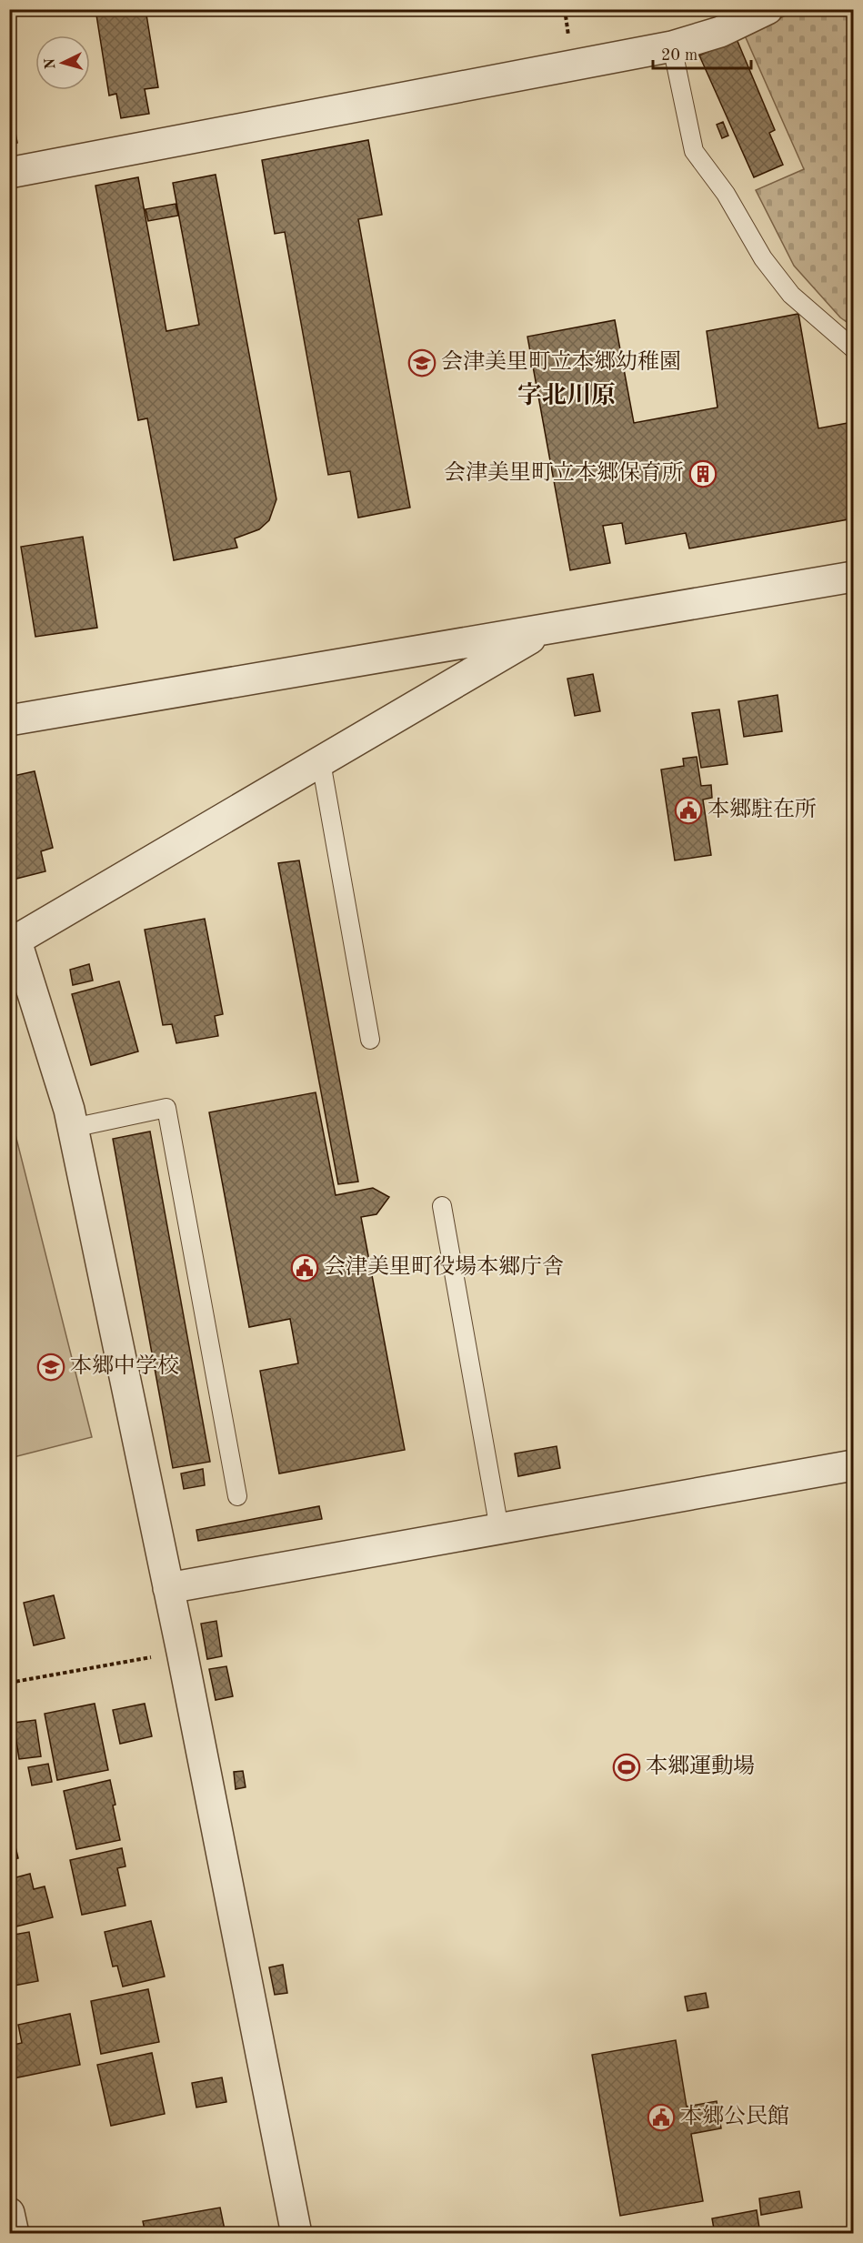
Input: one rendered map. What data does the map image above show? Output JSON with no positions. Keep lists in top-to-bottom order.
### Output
{
  "districts": ["字北川原"],
  "places": {
    "school or university": ["会津美里町立本郷幼稚園", "本郷中学校"],
    "building": ["会津美里町立本郷保育所"],
    "public building": ["本郷駐在所", "会津美里町役場本郷庁舎", "本郷公民館"],
    "sports": ["本郷運動場"]
  },
  "scale_bar": "20 m",
  "north": "left"
}
